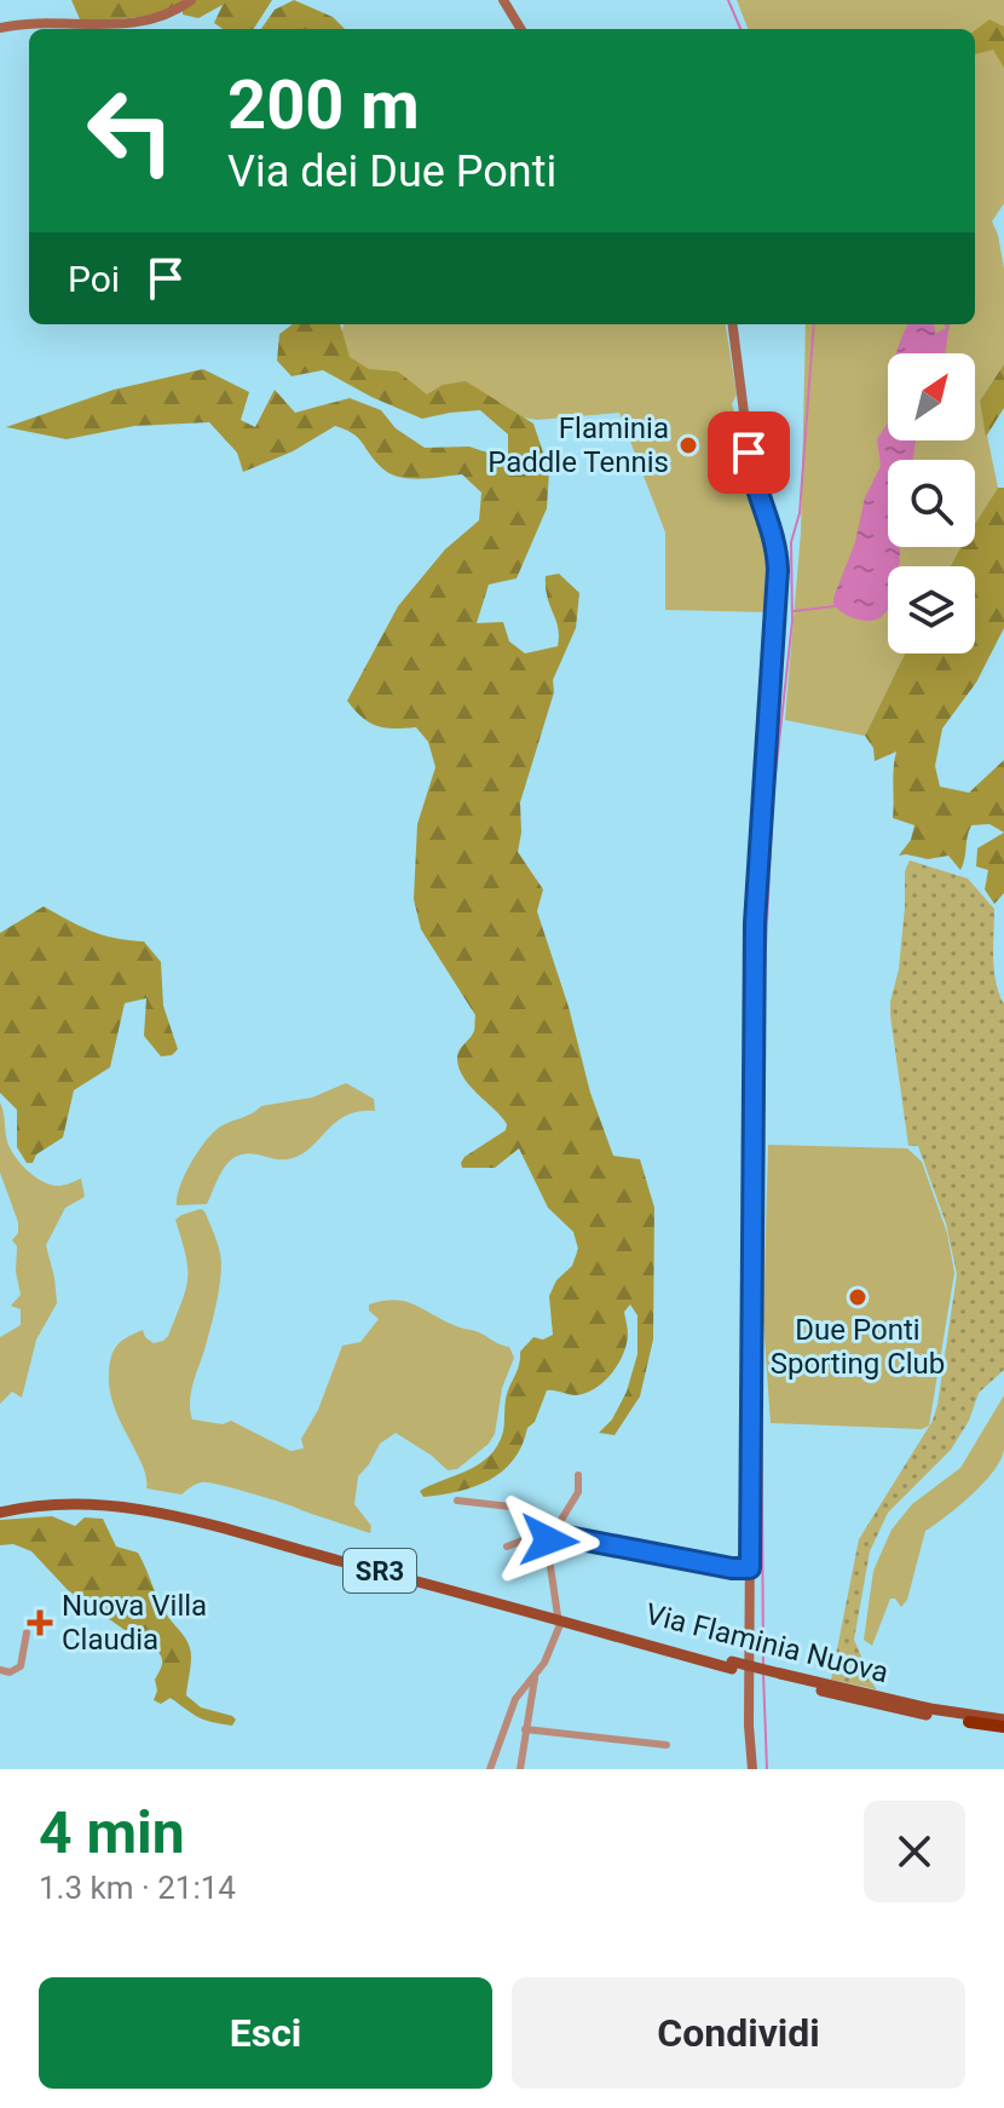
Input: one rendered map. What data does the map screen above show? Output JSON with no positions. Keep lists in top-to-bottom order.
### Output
{
  "streets": {
    "highway": ["SR3"],
    "main road": ["Via Flaminia Nuova"]
  },
  "crossings": [
    ["SR3", "Via Flaminia Nuova"]
  ],
  "places": {
    "other": ["Flaminia Paddle Tennis", "Due Ponti Sporting Club"],
    "health": ["Nuova Villa Claudia"]
  },
  "north": "top right",
  "page": {
    "turn": ["200 m", "Via dei Due Ponti"],
    "then": "Poi",
    "heading": ["4 min", "1.3 km · 21:14"],
    "buttons": ["Esci", "Condividi"]
  }
}
